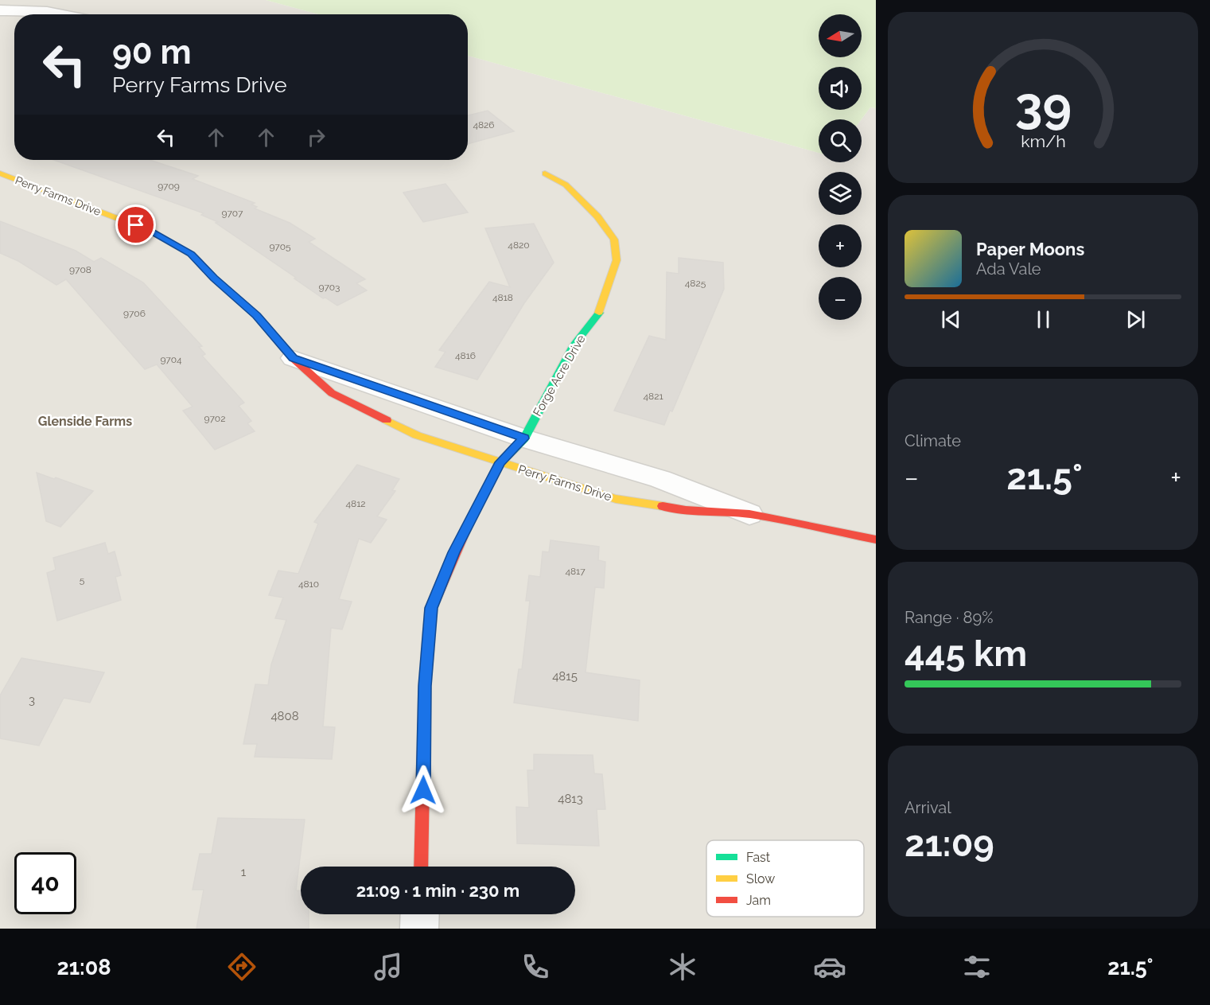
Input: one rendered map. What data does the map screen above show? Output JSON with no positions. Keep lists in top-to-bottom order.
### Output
{
  "streets": {
    "street": ["Perry Farms Drive", "Forge Acre Drive"]
  },
  "crossings": [
    ["Perry Farms Drive", "Forge Acre Drive"]
  ],
  "districts": ["Glenside Farms"],
  "house_numbers": [
    "4826",
    "9709",
    "9707",
    "4820",
    "9705",
    "9708",
    "4825",
    "9703",
    "4818",
    "9706",
    "4816",
    "9704",
    "4821",
    "9702",
    "4812",
    "4817",
    "5",
    "4810",
    "4815",
    "3",
    "4808",
    "4813",
    "1"
  ],
  "legend": ["Fast", "Slow", "Jam"],
  "north": "left",
  "page": {
    "map_buttons": ["+", "−"],
    "turn": ["90 m", "Perry Farms Drive"],
    "song": ["Paper Moons", "Ada Vale"],
    "tile": [
      "Climate",
      ["Range · 89%", "445 km"],
      ["Arrival", "21:09"]
    ],
    "heat": ["−", "21.5°", "+"],
    "limit": "40",
    "trip": "21:09 · 1 min · 230 m",
    "tabs": ["21:08", "21.5°"],
    "gauge": ["39", "km/h"]
  }
}
